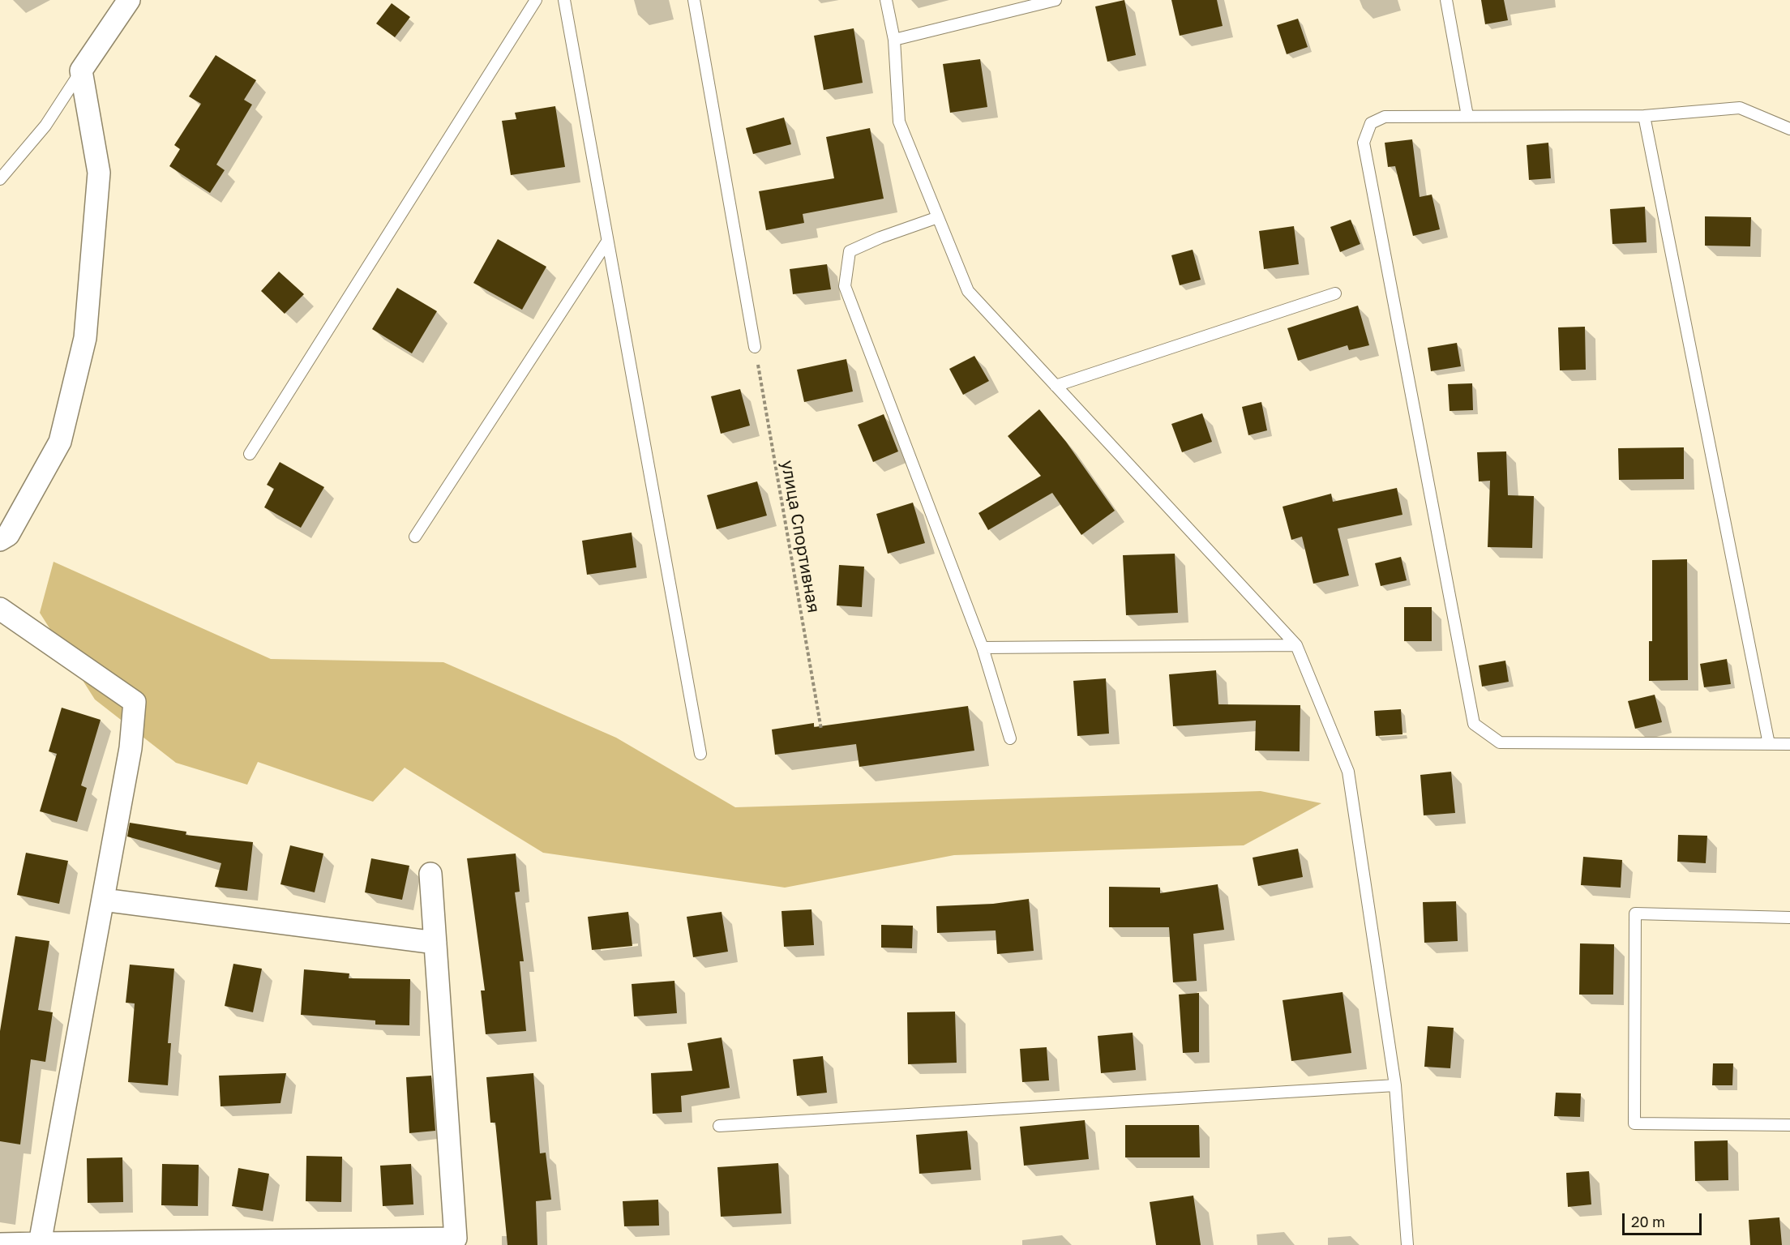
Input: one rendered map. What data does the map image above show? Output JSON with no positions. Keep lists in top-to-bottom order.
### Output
{
  "streets": {
    "path": ["улица Спортивная"]
  },
  "scale_bar": "20 m"
}
